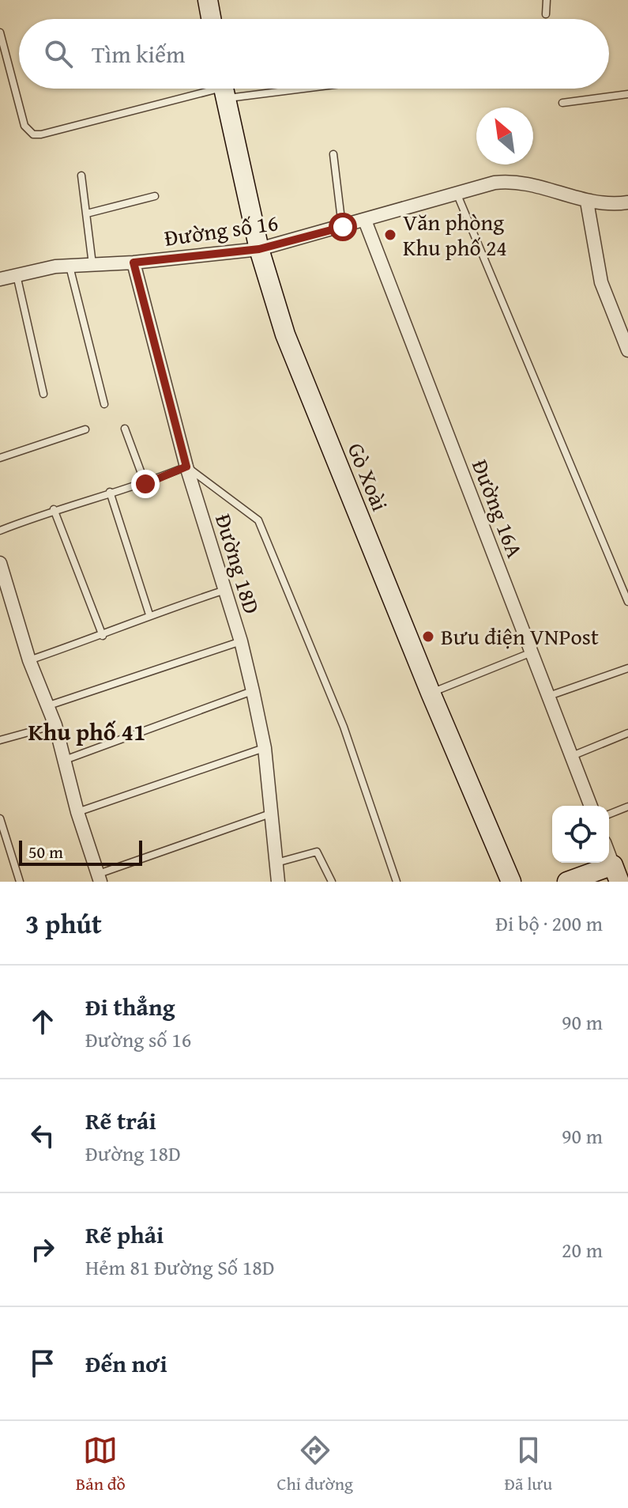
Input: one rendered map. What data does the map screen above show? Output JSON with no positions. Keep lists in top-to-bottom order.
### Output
{
  "streets": {
    "street": [
      "Đường số 16",
      "Gò Xoài",
      "Đường 16A",
      "Đường 18D"
    ]
  },
  "crossings": [
    ["Đường số 16", "Gò Xoài"],
    ["Đường số 16", "Đường 16A"],
    ["Đường số 16", "Đường 18D"]
  ],
  "districts": ["Khu phố 41"],
  "places": ["Văn phòng Khu phố 24", "Bưu điện VNPost"],
  "scale_bar": "50 m",
  "north": "top left",
  "page": {
    "search": "Tìm kiếm",
    "scale": "50 m",
    "heading": ["3 phút", "Đi bộ · 200 m"],
    "list": [
      ["Đi thẳng", "Đường số 16", "90 m"],
      ["Rẽ trái", "Đường 18D", "90 m"],
      ["Rẽ phải", "Hẻm 81 Đường Số 18D", "20 m"],
      "Đến nơi"
    ],
    "nav": ["Bản đồ", "Chỉ đường", "Đã lưu"]
  }
}
